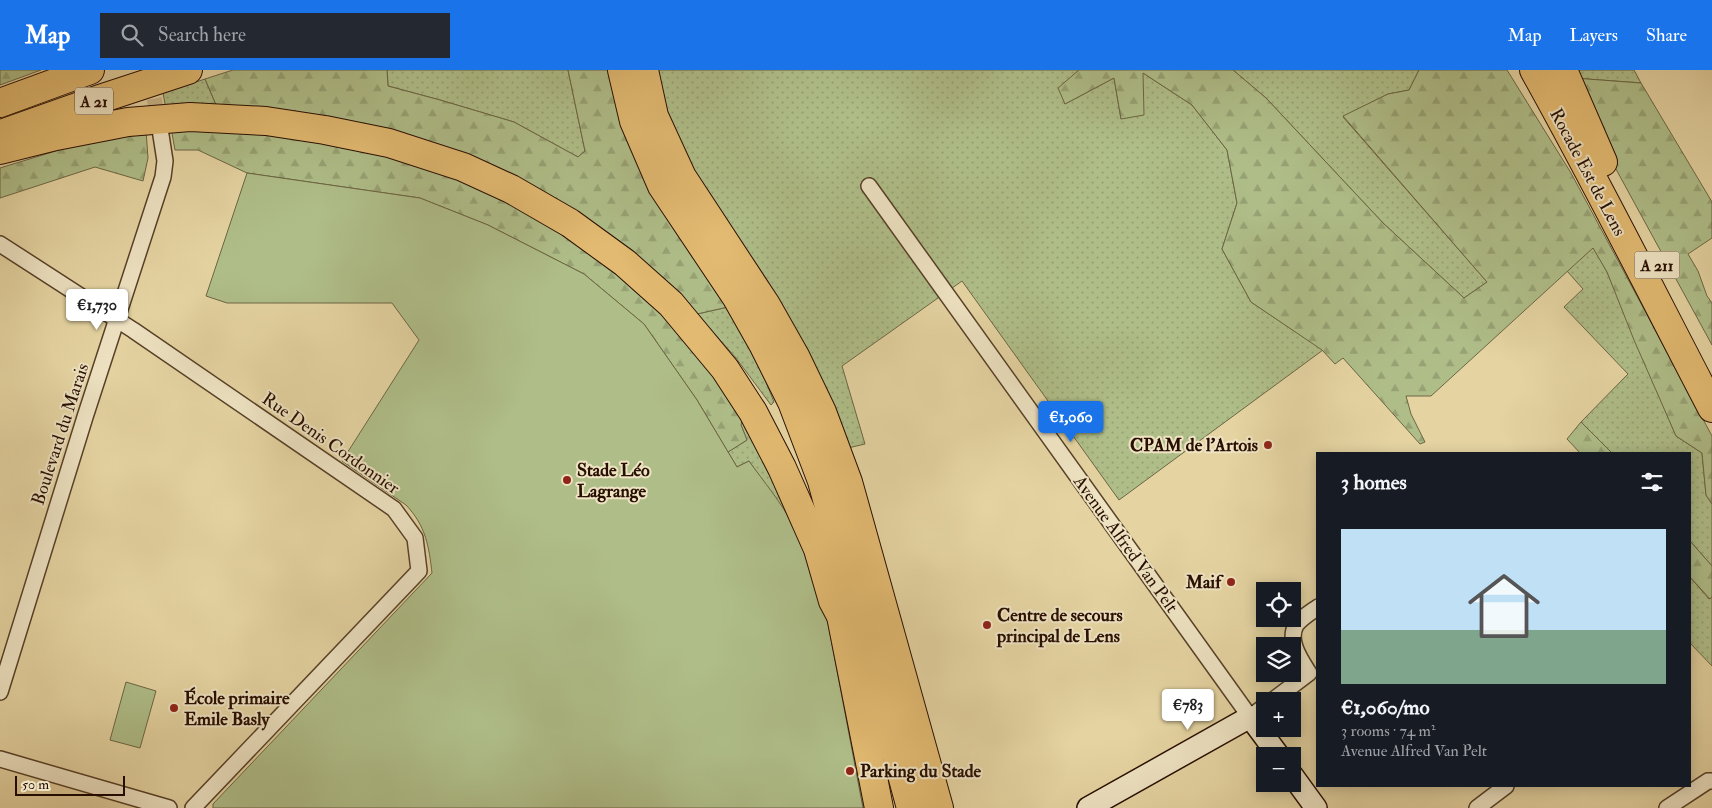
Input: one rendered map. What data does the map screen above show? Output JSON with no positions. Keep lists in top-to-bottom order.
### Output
{
  "streets": {
    "highway": ["A 21", "Rocade Est de Lens", "A 211"],
    "street": ["Boulevard du Marais", "Rue Denis Cordonnier", "Avenue Alfred Van Pelt"]
  },
  "crossings": [
    ["Boulevard du Marais", "Rue Denis Cordonnier"]
  ],
  "places": [
    "CPAM de l'Artois",
    "Stade Léo Lagrange",
    "Maif",
    "Centre de secours principal de Lens",
    "École primaire Emile Basly",
    "Parking du Stade"
  ],
  "scale_bar": "50 m",
  "page": {
    "header": "Map",
    "search": "Search here",
    "nav": ["Map", "Layers", "Share"],
    "price": ["€1,730", "€1,060", "€783"],
    "heading": "3 homes",
    "list": [
      {
        "name": "€1,060/mo",
        "note": "3 rooms · 74 m² · Avenue Alfred Van Pelt"
      }
    ],
    "map_buttons": ["+", "−"],
    "scale": "50 m"
  }
}
